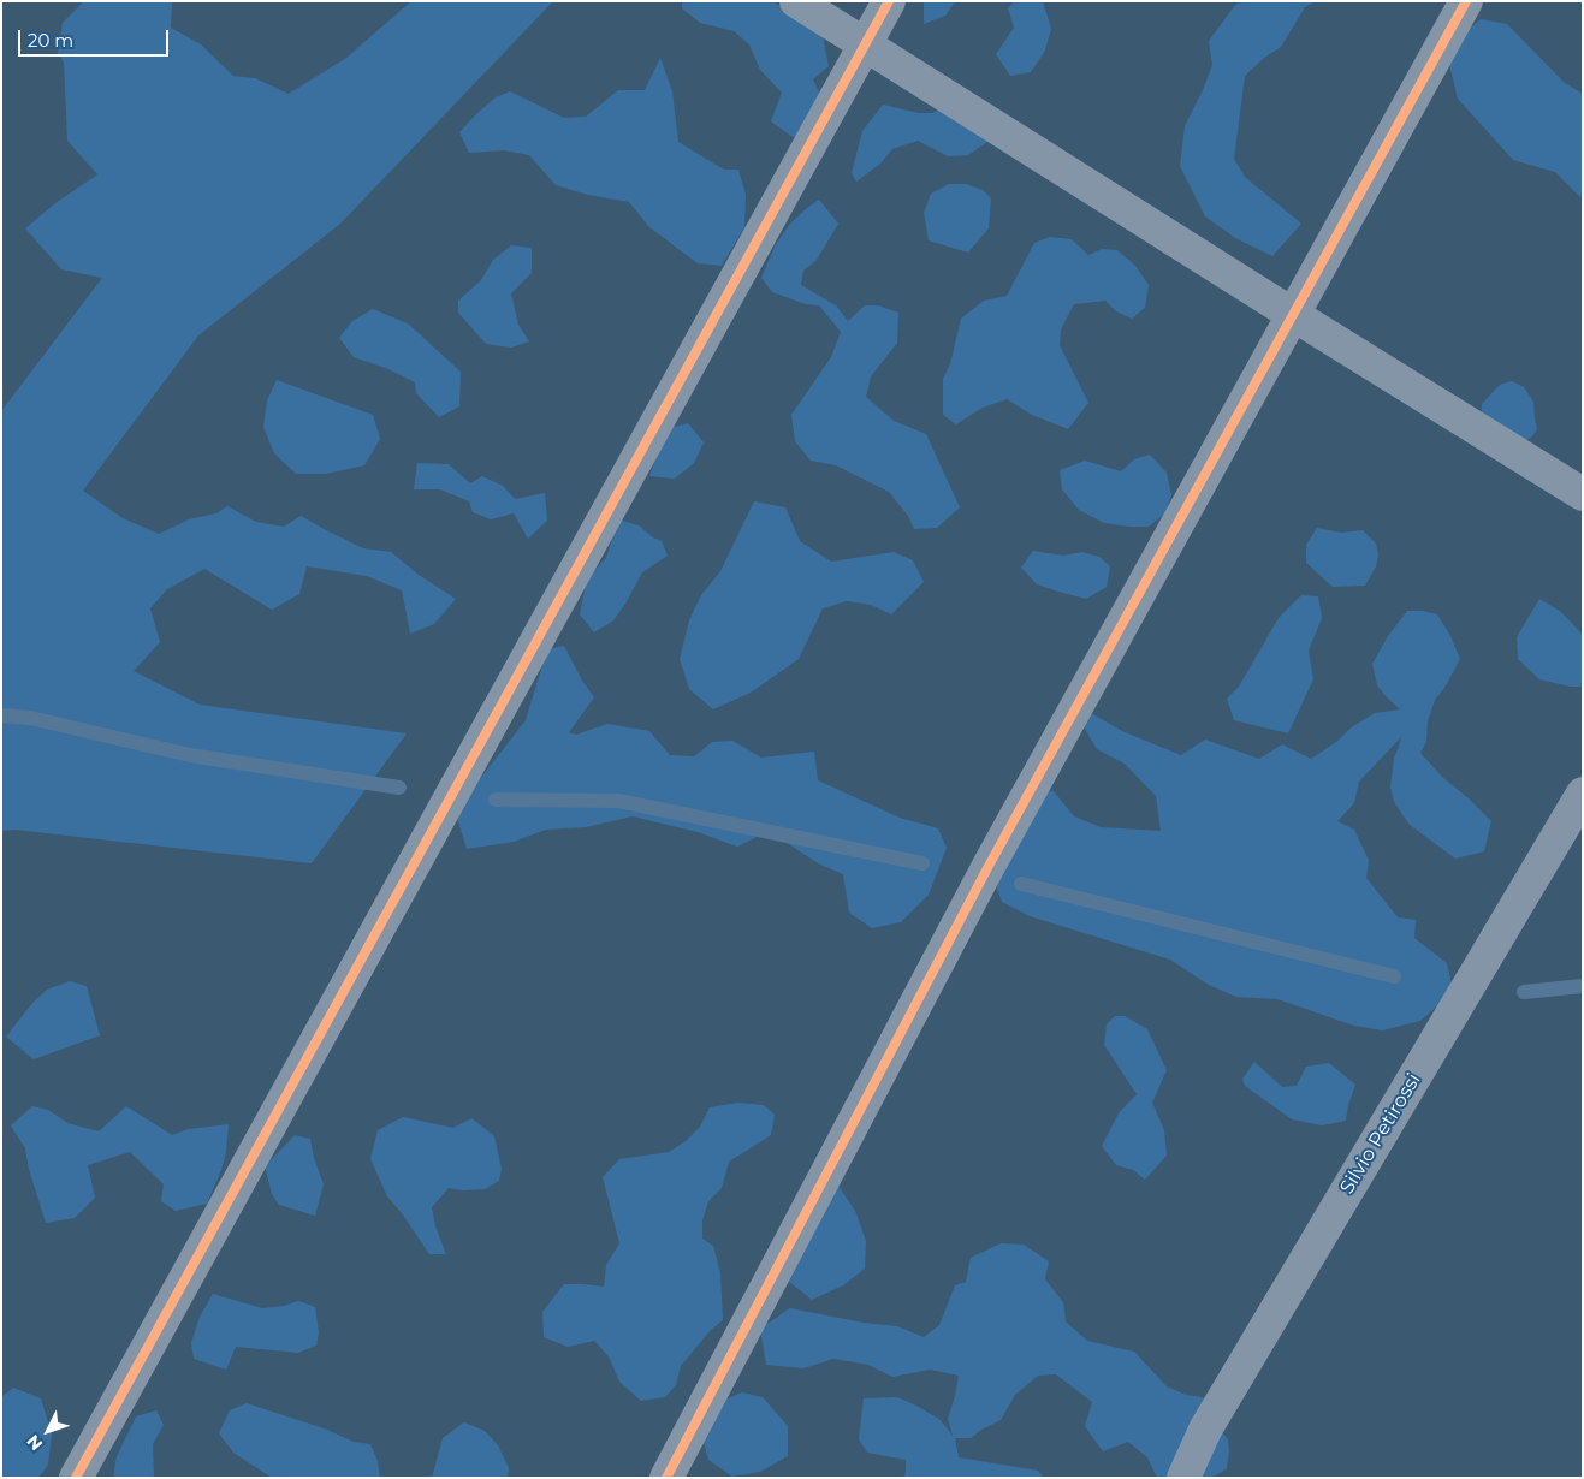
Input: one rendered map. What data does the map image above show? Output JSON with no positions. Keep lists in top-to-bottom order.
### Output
{
  "streets": {
    "street": ["Silvio Petirossi"]
  },
  "scale_bar": "20 m",
  "north": "bottom left"
}
